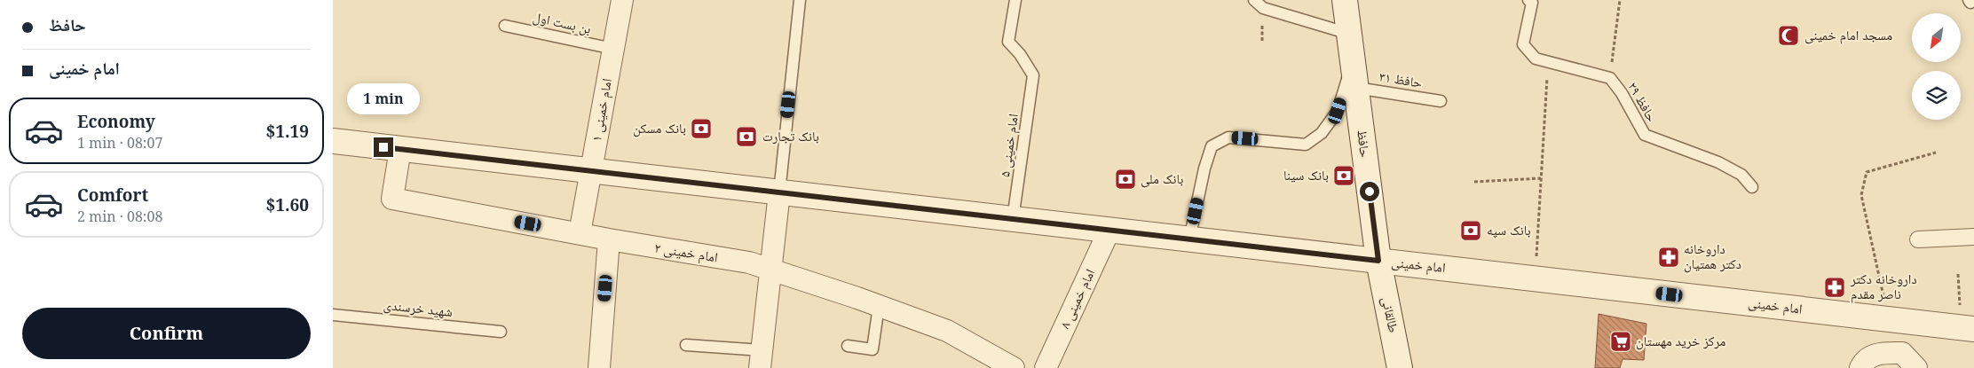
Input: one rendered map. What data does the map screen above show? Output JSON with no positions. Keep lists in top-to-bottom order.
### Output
{
  "streets": {
    "street": [
      "امام خمینی ۱",
      "حافظ",
      "امام خمینی ۲",
      "امام خمینی",
      "امام خمینی ۸",
      "طالقانی"
    ],
    "lane": [
      "بن بست اول",
      "حافظ ۳۱",
      "حافظ ۲۹",
      "امام خمینی ۵",
      "شهید خرسندی"
    ]
  },
  "crossings": [
    ["بن بست اول", "امام خمینی ۱"],
    ["حافظ ۳۱", "حافظ"],
    ["امام خمینی ۱", "امام خمینی ۲"],
    ["امام خمینی ۱", "امام خمینی"],
    ["حافظ", "امام خمینی"],
    ["حافظ", "طالقانی"],
    ["امام خمینی ۵", "امام خمینی"],
    ["امام خمینی ۲", "امام خمینی"],
    ["امام خمینی", "امام خمینی ۸"],
    ["امام خمینی", "طالقانی"]
  ],
  "places": {
    "mosque": ["مسجد امام خمینی"],
    "bank": [
      "بانک مسکن",
      "بانک تجارت",
      "بانک سینا",
      "بانک ملی",
      "بانک سپه"
    ],
    "pharmacy": ["داروخانه دکتر همتیان", "داروخانه دکتر ناصر مقدم"],
    "supermarket": ["مرکز خرید مهستان"]
  },
  "north": "bottom left",
  "page": {
    "banner": ["حافظ", "امام خمینی"],
    "bubble": "1 min",
    "list": [
      {
        "name": "Economy",
        "note": "1 min · 08:07",
        "value": "$1.19"
      },
      {
        "name": "Comfort",
        "note": "2 min · 08:08",
        "value": "$1.60"
      }
    ],
    "buttons": "Confirm"
  }
}
